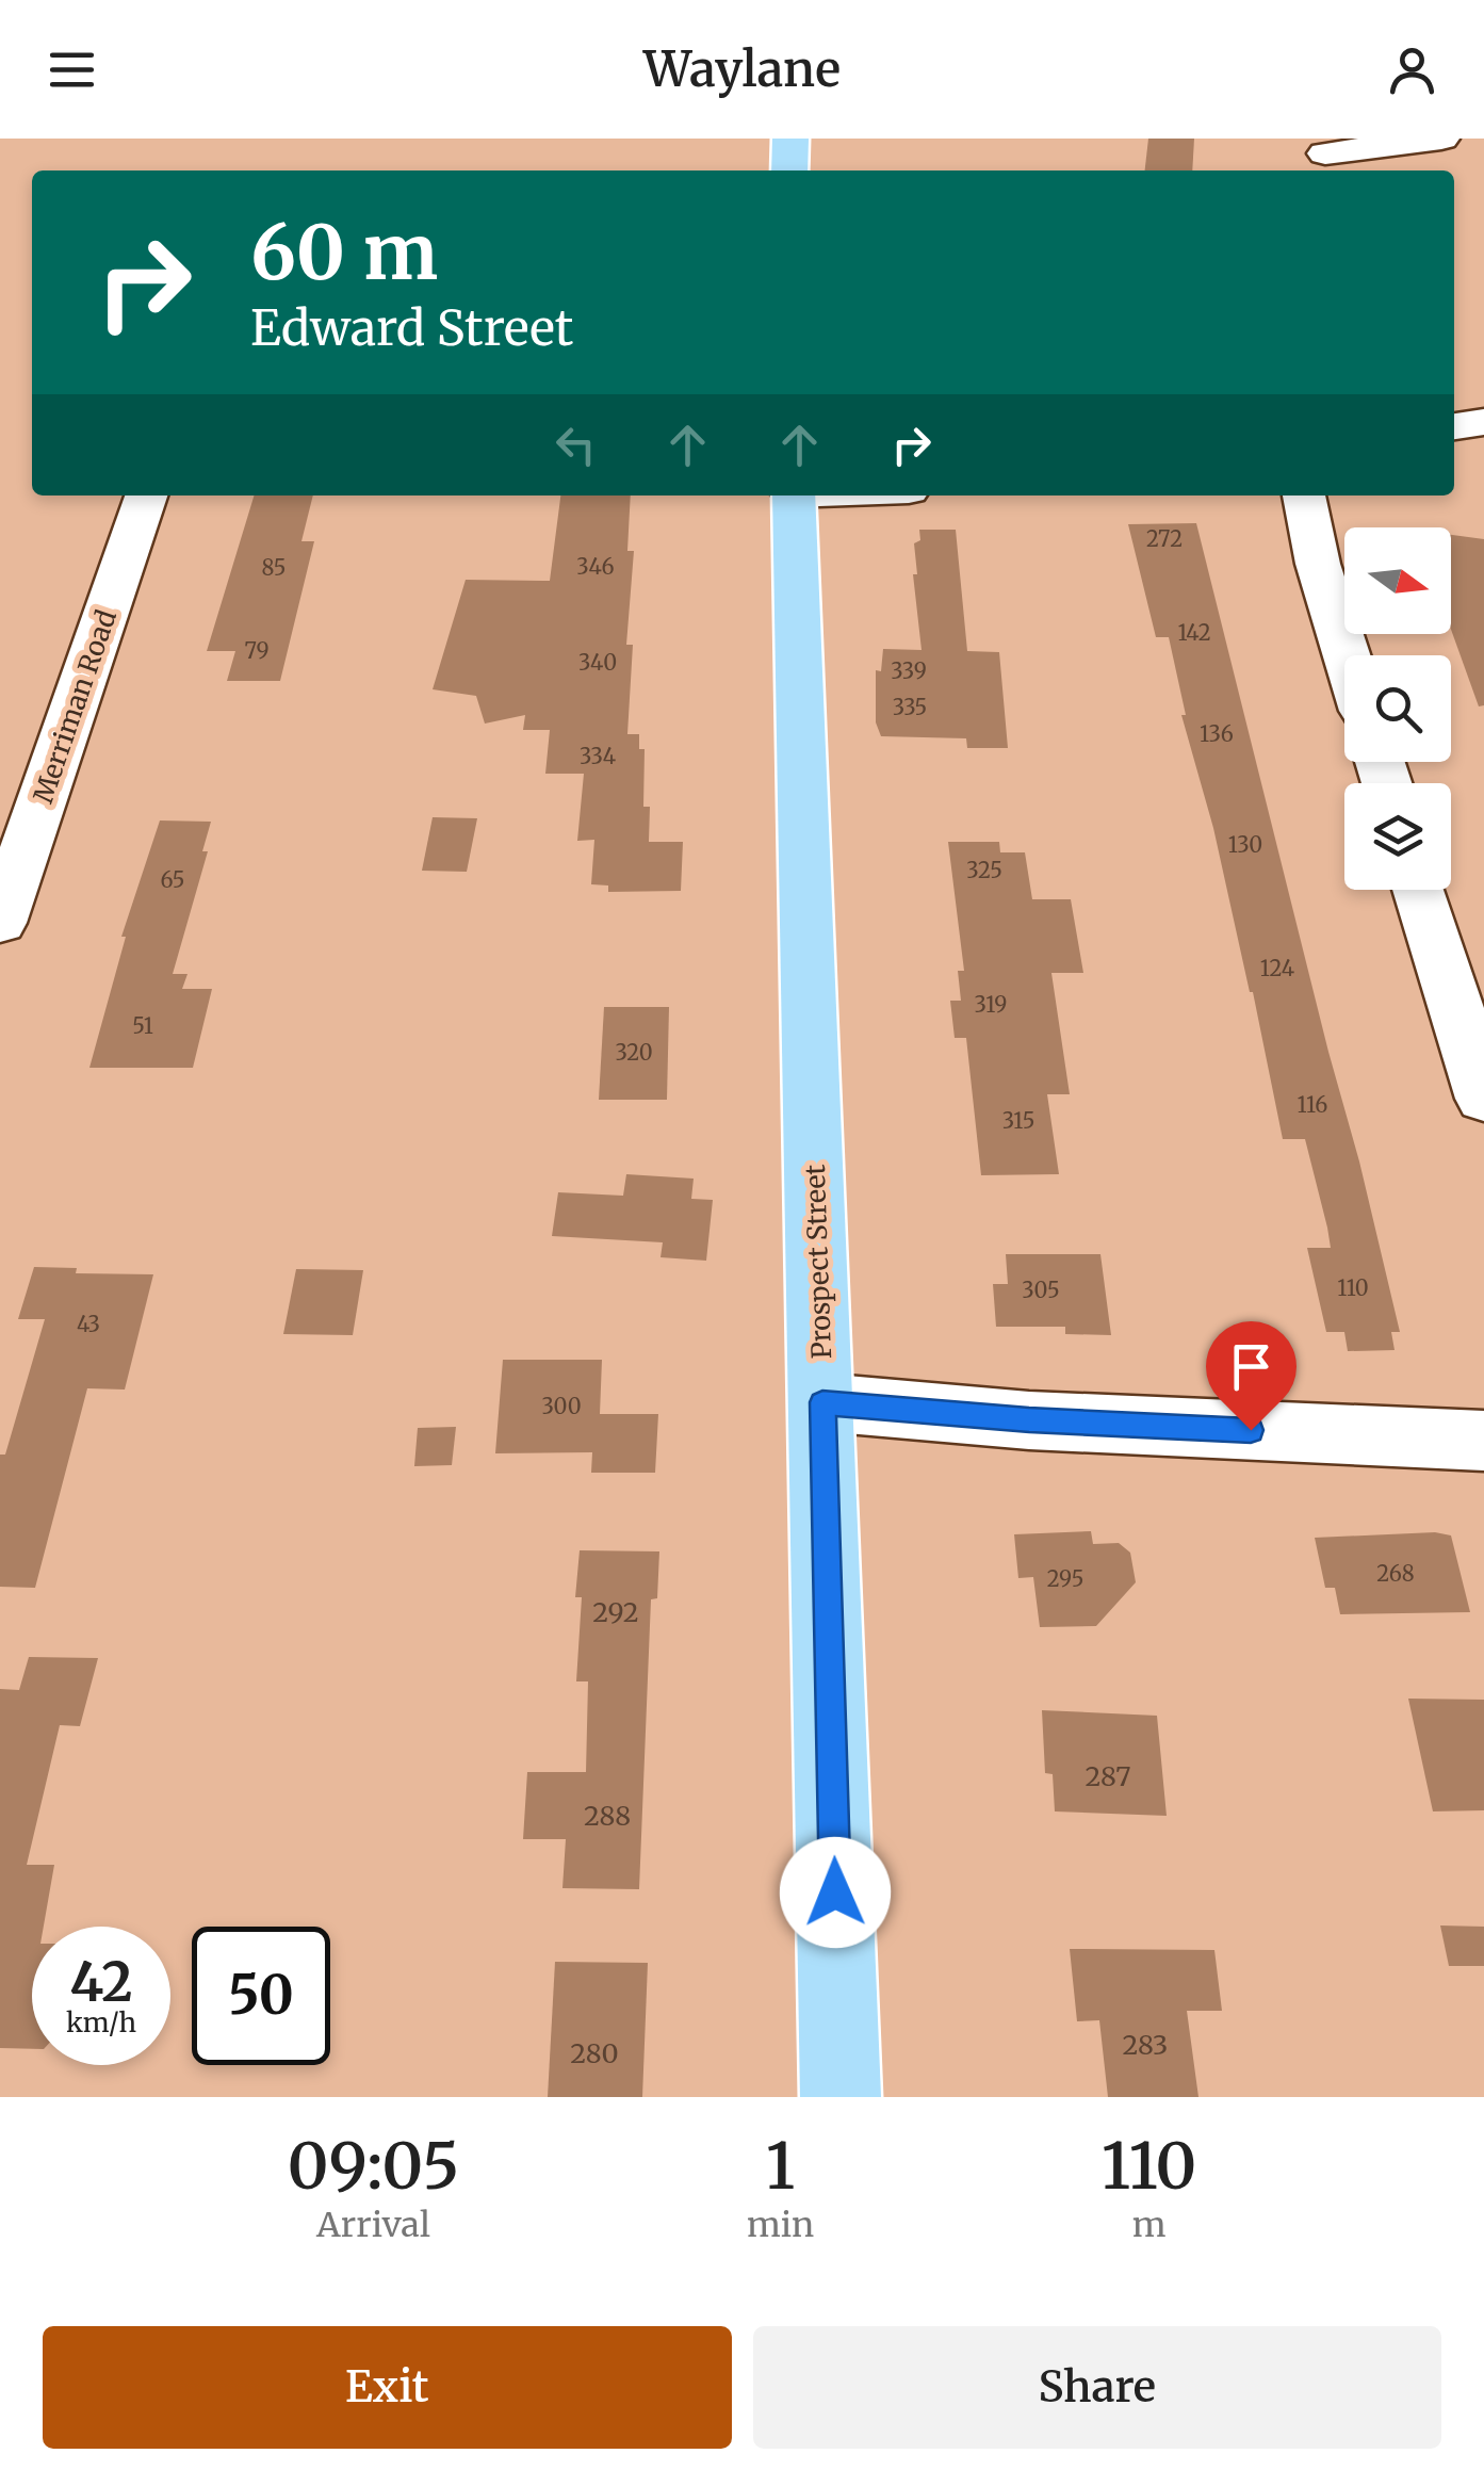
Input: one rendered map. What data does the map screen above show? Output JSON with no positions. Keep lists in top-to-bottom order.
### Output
{
  "streets": {
    "main road": ["Prospect Street"],
    "street": ["Merriman Road"]
  },
  "house_numbers": [
    "272",
    "346",
    "85",
    "142",
    "79",
    "340",
    "339",
    "335",
    "136",
    "334",
    "130",
    "325",
    "65",
    "124",
    "319",
    "51",
    "320",
    "116",
    "315",
    "110",
    "305",
    "43",
    "300",
    "268",
    "295",
    "292",
    "287",
    "288",
    "283",
    "280"
  ],
  "north": "right",
  "page": {
    "header": "Waylane",
    "turn": ["60 m", "Edward Street"],
    "speed": "42 km/h",
    "limit": "50",
    "eta": [
      "09:05",
      "Arrival",
      "1",
      "min",
      "110",
      "m"
    ],
    "buttons": ["Exit", "Share"]
  }
}
